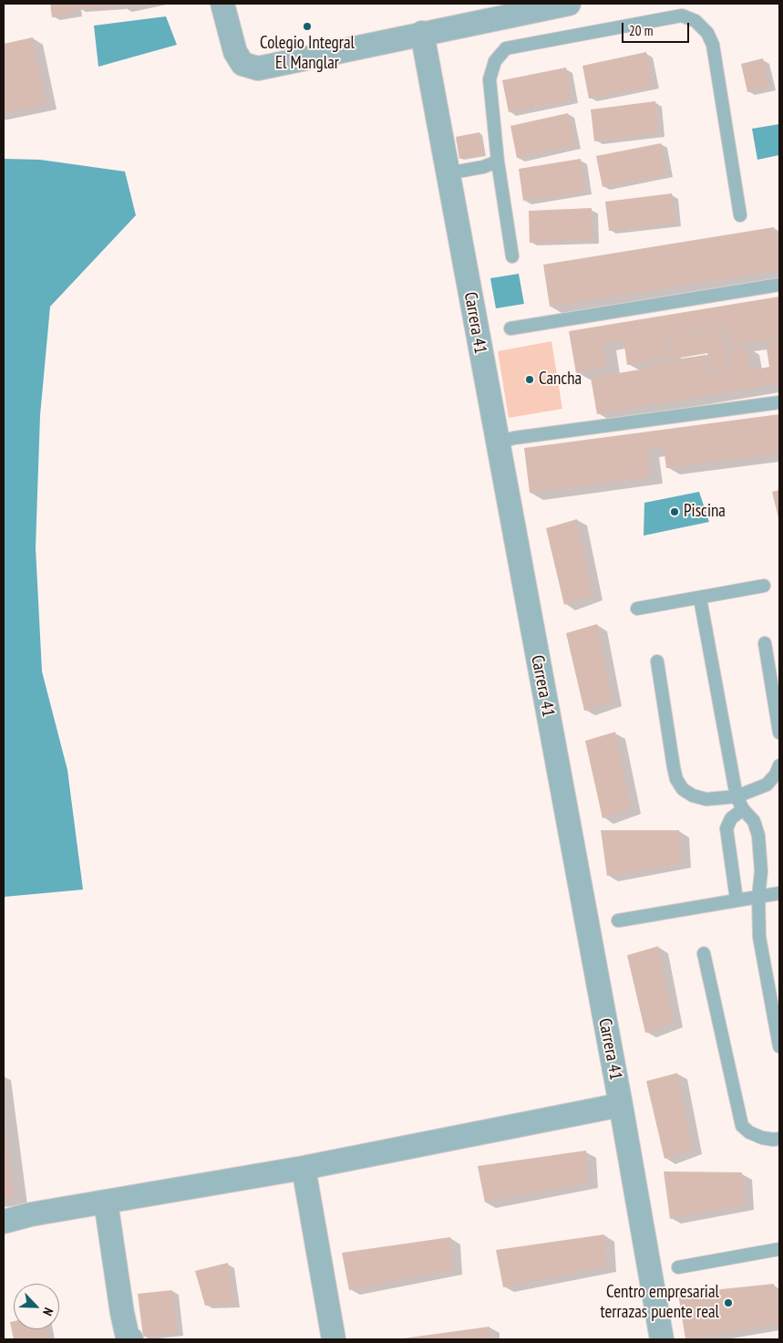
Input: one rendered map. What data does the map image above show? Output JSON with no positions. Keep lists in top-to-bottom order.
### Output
{
  "streets": {
    "street": ["Carrera 41"]
  },
  "places": [
    "Colegio Integral El Manglar",
    "Cancha",
    "Piscina",
    "Centro empresarial terrazas puente real"
  ],
  "scale_bar": "20 m",
  "north": "bottom right"
}
